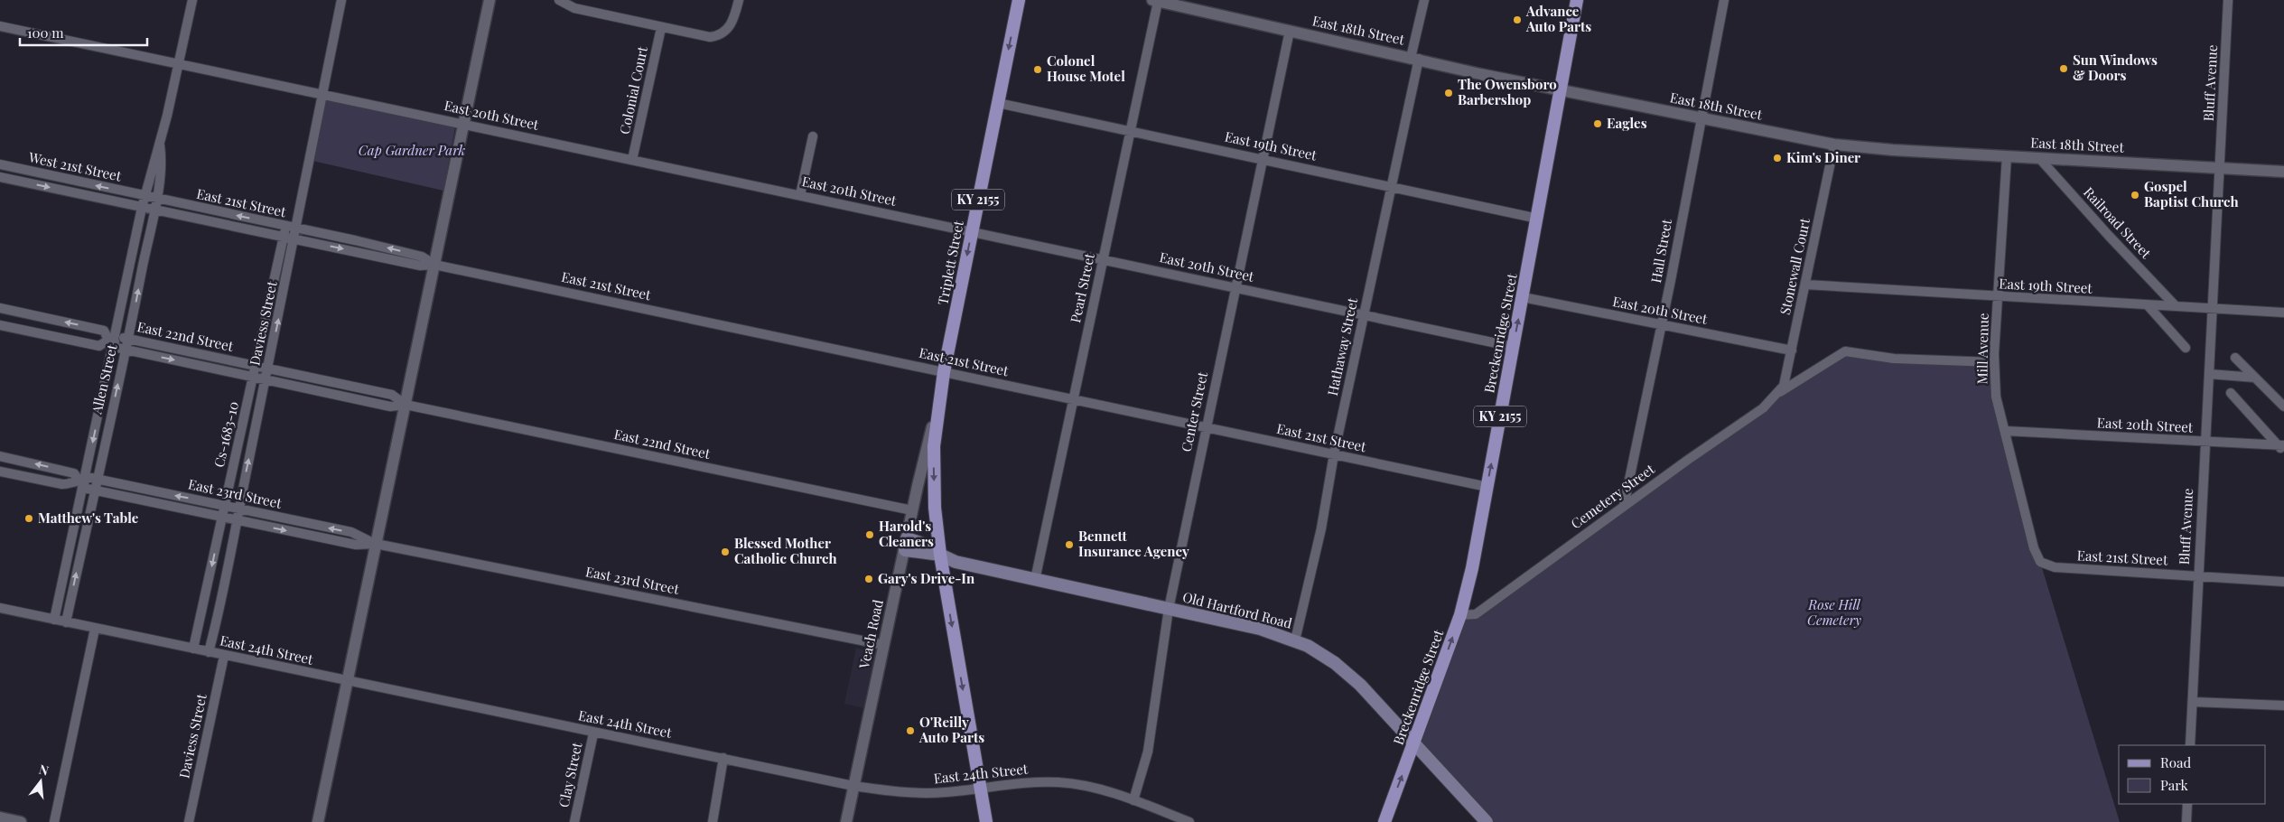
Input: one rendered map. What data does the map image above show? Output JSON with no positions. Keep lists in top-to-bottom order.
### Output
{
  "streets": {
    "main road": [
      "KY 2155",
      "Triplett Street",
      "Breckenridge Street",
      "Old Hartford Road"
    ],
    "street": [
      "East 18th Street",
      "Bluff Avenue",
      "Colonial Court",
      "East 20th Street",
      "East 19th Street",
      "West 21st Street",
      "East 21st Street",
      "Railroad Street",
      "Hall Street",
      "Stonewall Court",
      "Pearl Street",
      "Daviess Street",
      "East 22nd Street",
      "Hathaway Street",
      "Mill Avenue",
      "Allen Street",
      "Center Street",
      "Cs-1683-10",
      "East 23rd Street",
      "Cemetery Street",
      "Veach Road",
      "East 24th Street",
      "Clay Street"
    ]
  },
  "crossings": [
    ["East 18th Street", "Bluff Avenue"],
    ["East 18th Street", "Railroad Street"],
    ["East 18th Street", "Hall Street"],
    ["East 18th Street", "Stonewall Court"],
    ["East 18th Street", "Pearl Street"],
    ["East 18th Street", "Breckenridge Street"],
    ["East 18th Street", "Hathaway Street"],
    ["East 18th Street", "Mill Avenue"],
    ["East 18th Street", "Center Street"],
    ["Bluff Avenue", "East 20th Street"],
    ["Bluff Avenue", "East 19th Street"],
    ["Bluff Avenue", "East 21st Street"],
    ["Colonial Court", "East 20th Street"],
    ["East 20th Street", "Hall Street"],
    ["East 20th Street", "Triplett Street"],
    ["East 20th Street", "Stonewall Court"],
    ["East 20th Street", "Pearl Street"],
    ["East 20th Street", "Daviess Street"],
    ["East 20th Street", "Breckenridge Street"],
    ["East 20th Street", "Hathaway Street"],
    ["East 20th Street", "Mill Avenue"],
    ["East 20th Street", "Allen Street"],
    ["East 20th Street", "Center Street"],
    ["East 19th Street", "Railroad Street"],
    ["East 19th Street", "Triplett Street"],
    ["East 19th Street", "Stonewall Court"],
    ["East 19th Street", "Pearl Street"],
    ["East 19th Street", "Breckenridge Street"],
    ["East 19th Street", "Hathaway Street"],
    ["East 19th Street", "Mill Avenue"],
    ["East 19th Street", "Center Street"],
    ["West 21st Street", "East 21st Street"],
    ["West 21st Street", "Allen Street"],
    ["KY 2155", "Triplett Street"],
    ["KY 2155", "Old Hartford Road"],
    ["KY 2155", "Veach Road"],
    ["KY 2155", "East 24th Street"],
    ["East 21st Street", "Triplett Street"],
    ["East 21st Street", "Pearl Street"],
    ["East 21st Street", "Daviess Street"],
    ["East 21st Street", "Breckenridge Street"],
    ["East 21st Street", "Hathaway Street"],
    ["East 21st Street", "Mill Avenue"],
    ["East 21st Street", "Allen Street"],
    ["East 21st Street", "Center Street"],
    ["East 21st Street", "Cs-1683-10"],
    ["Hall Street", "Cemetery Street"],
    ["Triplett Street", "Veach Road"],
    ["Stonewall Court", "Cemetery Street"],
    ["Pearl Street", "Old Hartford Road"],
    ["Daviess Street", "East 22nd Street"],
    ["Daviess Street", "East 23rd Street"],
    ["Daviess Street", "East 24th Street"],
    ["Breckenridge Street", "Cemetery Street"],
    ["Breckenridge Street", "Old Hartford Road"],
    ["East 22nd Street", "Allen Street"],
    ["East 22nd Street", "Cs-1683-10"],
    ["East 22nd Street", "Veach Road"],
    ["Hathaway Street", "Old Hartford Road"],
    ["Mill Avenue", "Cemetery Street"],
    ["Allen Street", "East 23rd Street"],
    ["Allen Street", "East 24th Street"],
    ["Center Street", "Old Hartford Road"],
    ["Center Street", "East 24th Street"],
    ["Cs-1683-10", "East 23rd Street"],
    ["Cs-1683-10", "East 24th Street"],
    ["East 23rd Street", "Veach Road"],
    ["Old Hartford Road", "Veach Road"],
    ["Veach Road", "East 24th Street"],
    ["East 24th Street", "Clay Street"]
  ],
  "one_way": ["Triplett Street", "Breckenridge Street"],
  "parks": ["Cap Gardner Park", "Rose Hill Cemetery"],
  "places": [
    "Advance Auto Parts",
    "Sun Windows & Doors",
    "Colonel House Motel",
    "The Owensboro Barbershop",
    "Eagles",
    "Kim's Diner",
    "Gospel Baptist Church",
    "Matthew's Table",
    "Harold's Cleaners",
    "Bennett Insurance Agency",
    "Blessed Mother Catholic Church",
    "Gary's Drive-In",
    "O'Reilly Auto Parts"
  ],
  "legend": ["Road", "Park"],
  "scale_bar": "100 m",
  "north": "top"
}
